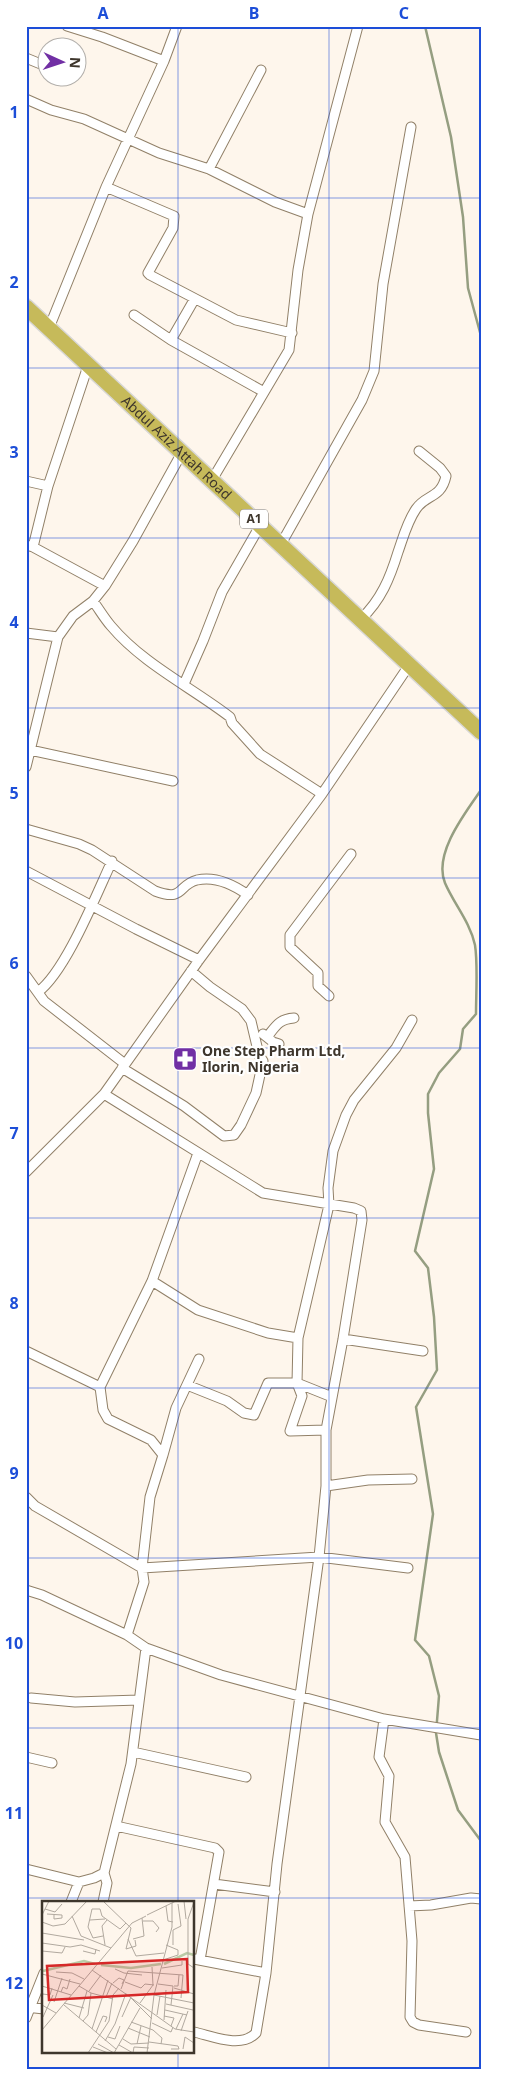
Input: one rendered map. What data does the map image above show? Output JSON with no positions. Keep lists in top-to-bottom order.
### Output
{
  "streets": {
    "highway": ["Abdul Aziz Attah Road", "A1"]
  },
  "places": {
    "pharmacy": ["One Step Pharm Ltd, Ilorin, Nigeria"]
  },
  "north": "right",
  "grid": {
    "columns": ["A", "B", "C"],
    "rows": [
      "1",
      "2",
      "3",
      "4",
      "5",
      "6",
      "7",
      "8",
      "9",
      "10",
      "11",
      "12"
    ]
  }
}
